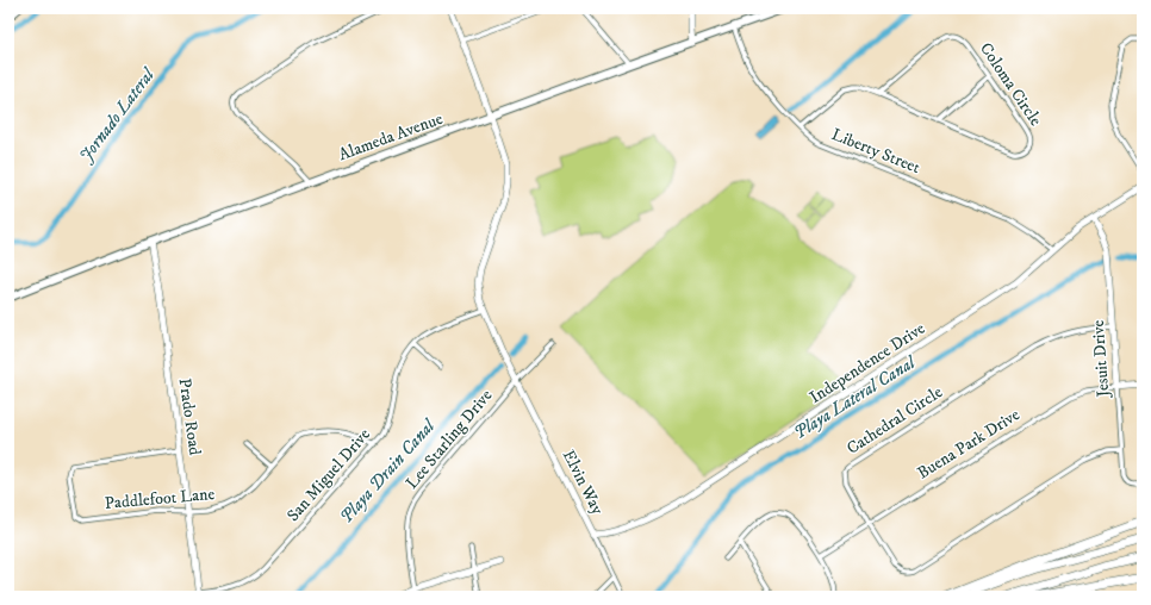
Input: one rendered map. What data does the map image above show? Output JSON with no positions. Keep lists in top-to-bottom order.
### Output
{
  "streets": {
    "main road": ["Alameda Avenue"],
    "street": [
      "Coloma Circle",
      "Liberty Street",
      "Jesuit Drive",
      "Independence Drive",
      "Prado Road",
      "Cathedral Circle",
      "Lee Starling Drive",
      "Buena Park Drive",
      "San Miguel Drive",
      "Elvin Way",
      "Paddlefoot Lane"
    ]
  },
  "crossings": [
    ["Coloma Circle", "Liberty Street"],
    ["Alameda Avenue", "Liberty Street"],
    ["Alameda Avenue", "Prado Road"],
    ["Alameda Avenue", "Elvin Way"],
    ["Liberty Street", "Independence Drive"],
    ["Jesuit Drive", "Independence Drive"],
    ["Jesuit Drive", "Cathedral Circle"],
    ["Jesuit Drive", "Buena Park Drive"],
    ["Independence Drive", "Elvin Way"],
    ["Prado Road", "San Miguel Drive"],
    ["Prado Road", "Paddlefoot Lane"],
    ["Cathedral Circle", "Buena Park Drive"],
    ["Lee Starling Drive", "Elvin Way"],
    ["San Miguel Drive", "Elvin Way"],
    ["San Miguel Drive", "Paddlefoot Lane"]
  ],
  "water": ["Jornado Lateral", "Playa Lateral Canal", "Playa Drain Canal"]
}
